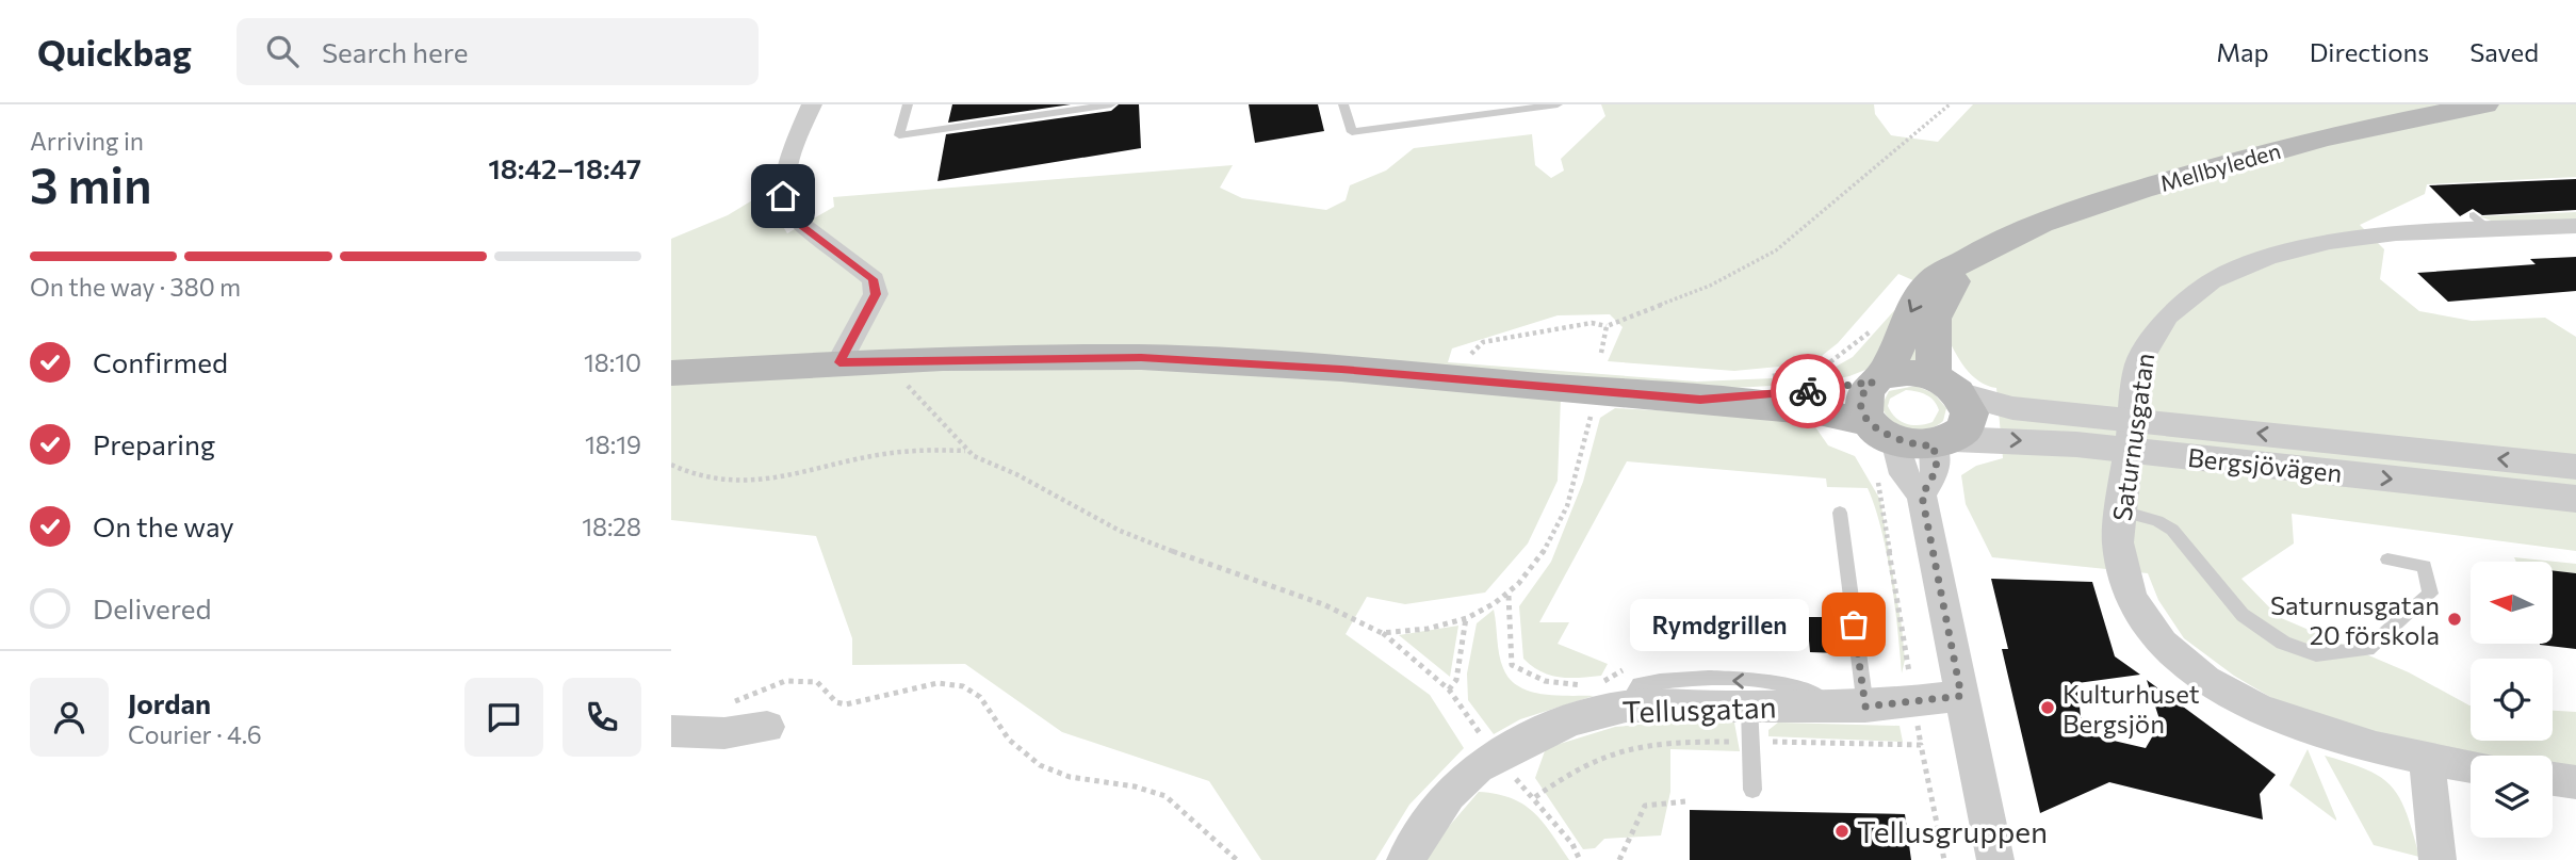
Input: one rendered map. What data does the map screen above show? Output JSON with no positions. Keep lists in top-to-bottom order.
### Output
{
  "streets": {
    "main road": ["Mellbyleden", "Bergsjövägen"],
    "street": ["Saturnusgatan", "Tellusgatan"]
  },
  "crossings": [
    ["Mellbyleden", "Bergsjövägen"]
  ],
  "places": [
    "Saturnusgatan 20 förskola",
    "Rymdgrillen",
    "Kulturhuset Bergsjön",
    "Tellusgruppen"
  ],
  "north": "left",
  "page": {
    "header": "Quickbag",
    "search": "Search here",
    "nav": ["Map", "Directions", "Saved"],
    "heading": ["3 min", "Arriving in", "18:42–18:47"],
    "panel": ["Jordan", "Courier · 4.6"],
    "bar": "On the way · 380 m",
    "list": [
      ["Confirmed", "18:10"],
      ["Preparing", "18:19"],
      ["On the way", "18:28"],
      "Delivered"
    ],
    "bubble": "Rymdgrillen"
  }
}
